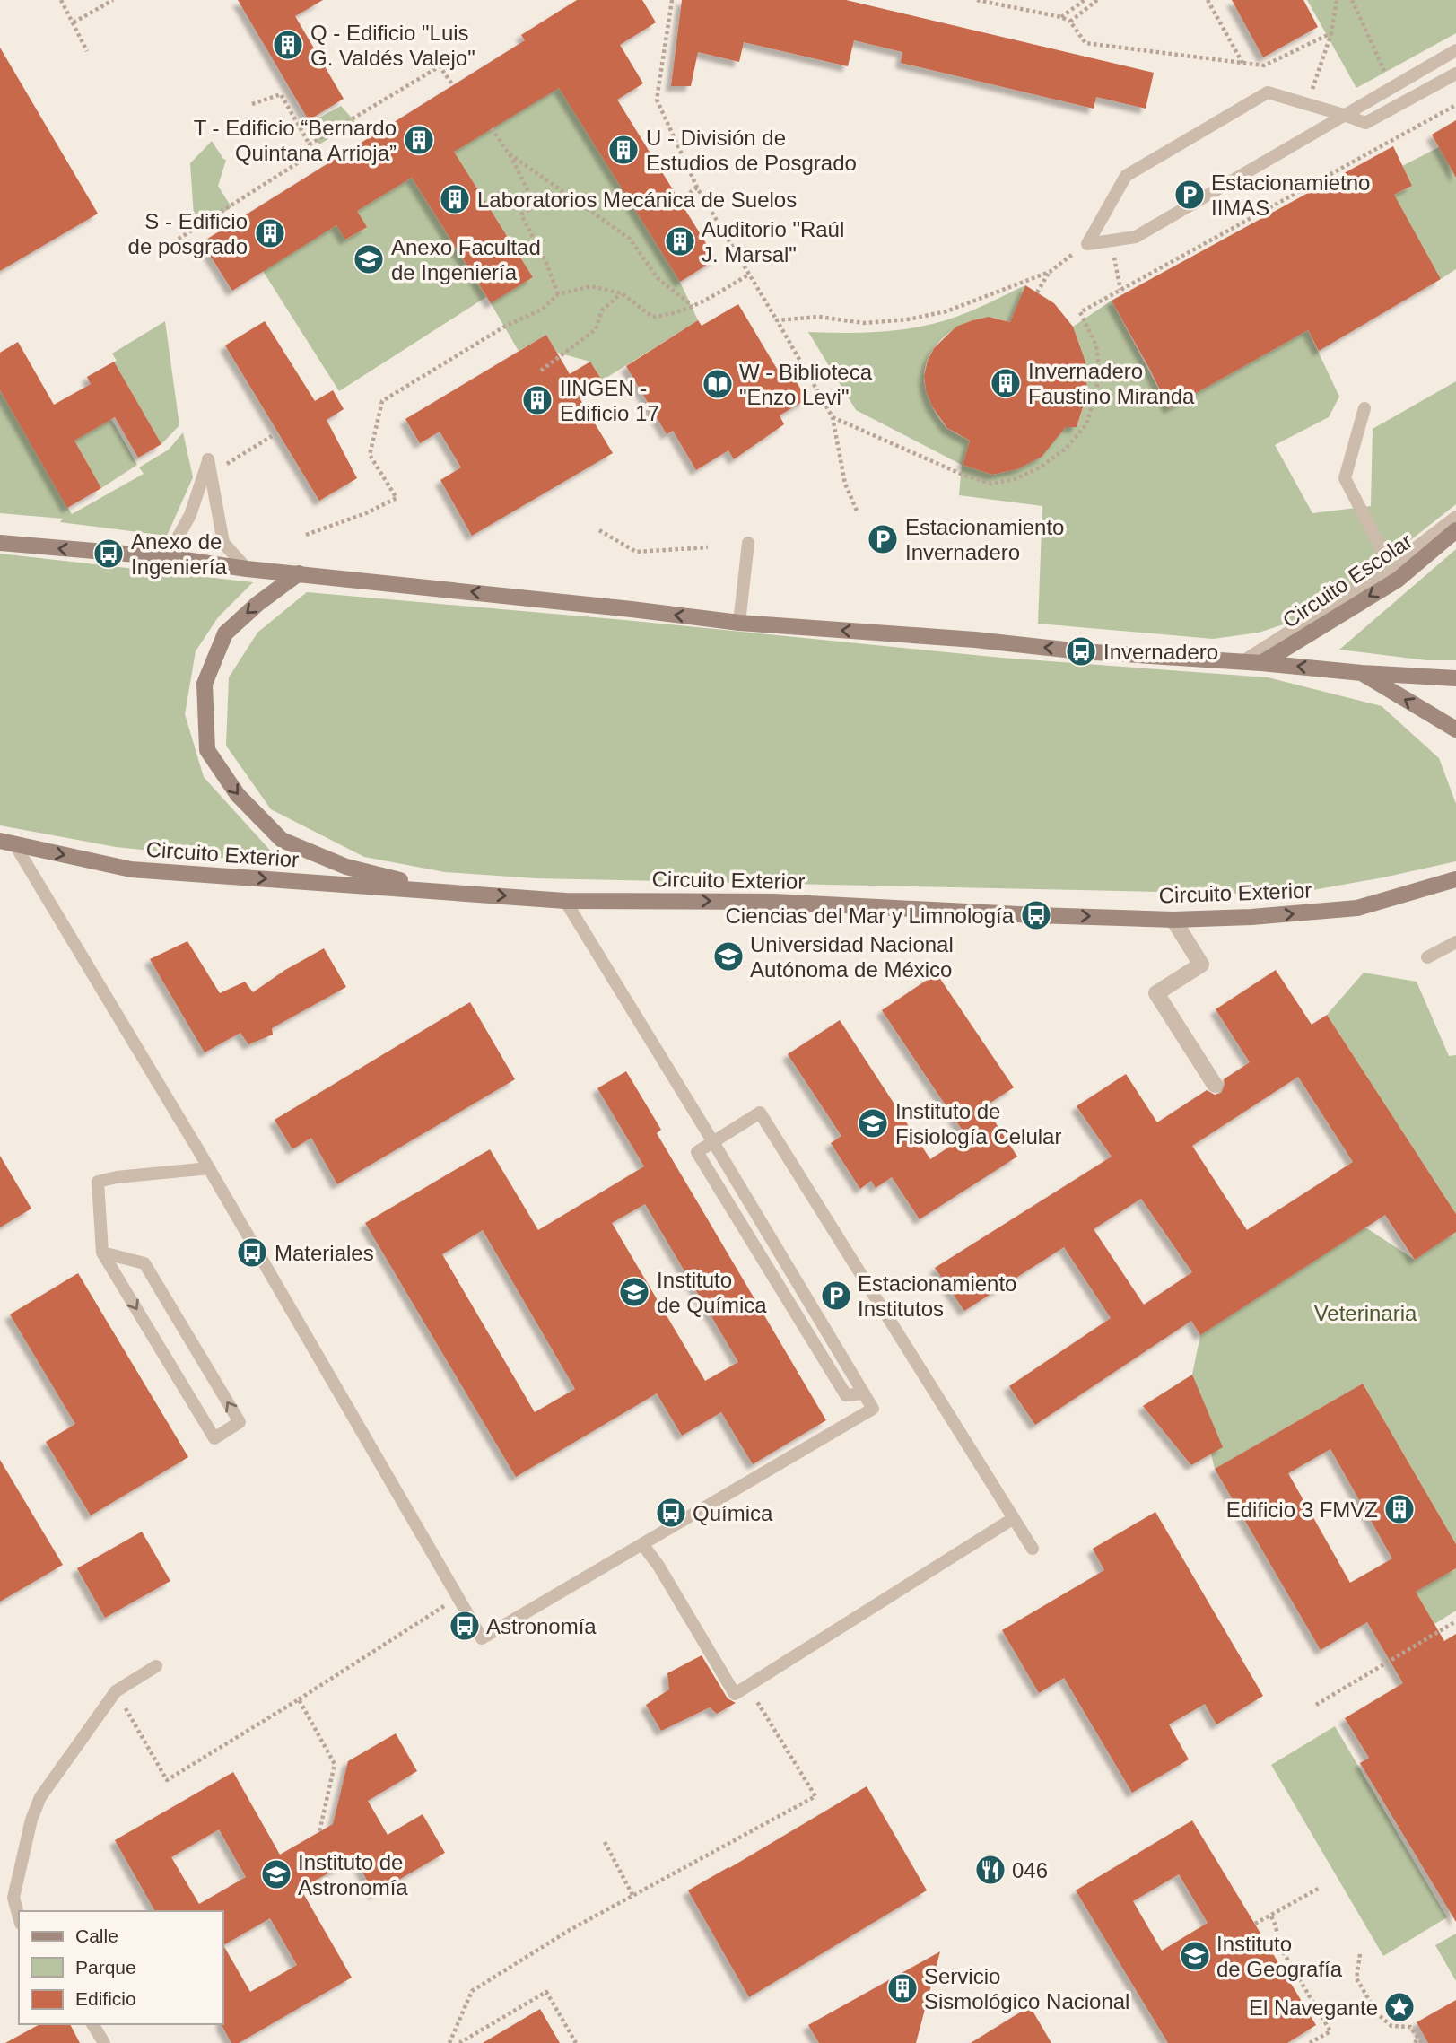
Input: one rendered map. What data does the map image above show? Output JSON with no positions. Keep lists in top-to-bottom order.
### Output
{
  "streets": {
    "street": ["Circuito Escolar", "Circuito Exterior"]
  },
  "one_way": ["Circuito Escolar", "Circuito Exterior"],
  "parks": ["Veterinaria"],
  "places": {
    "building": [
      "Q - Edificio \"Luis G. Valdés Valejo\"",
      "T - Edificio “Bernardo Quintana Arrioja”",
      "U - División de Estudios de Posgrado",
      "Laboratorios Mecánica de Suelos",
      "S - Edificio de posgrado",
      "Auditorio \"Raúl J. Marsal\"",
      "Invernadero Faustino Miranda",
      "IINGEN - Edificio 17",
      "Edificio 3 FMVZ",
      "Servicio Sismológico Nacional"
    ],
    "parking": ["Estacionamietno IIMAS", "Estacionamiento Invernadero", "Estacionamiento Institutos"],
    "school or university": [
      "Anexo Facultad de Ingeniería",
      "Universidad Nacional Autónoma de México",
      "Instituto de Fisiología Celular",
      "Instituto de Química",
      "Instituto de Astronomía",
      "Instituto de Geografía"
    ],
    "library": ["W - Biblioteca \"Enzo Levi\""],
    "bus stop": [
      "Anexo de Ingeniería",
      "Invernadero",
      "Ciencias del Mar y Limnología",
      "Materiales",
      "Química",
      "Astronomía"
    ],
    "restaurant": ["046"],
    "place": ["El Navegante"]
  },
  "legend": ["Calle", "Parque", "Edificio"]
}
